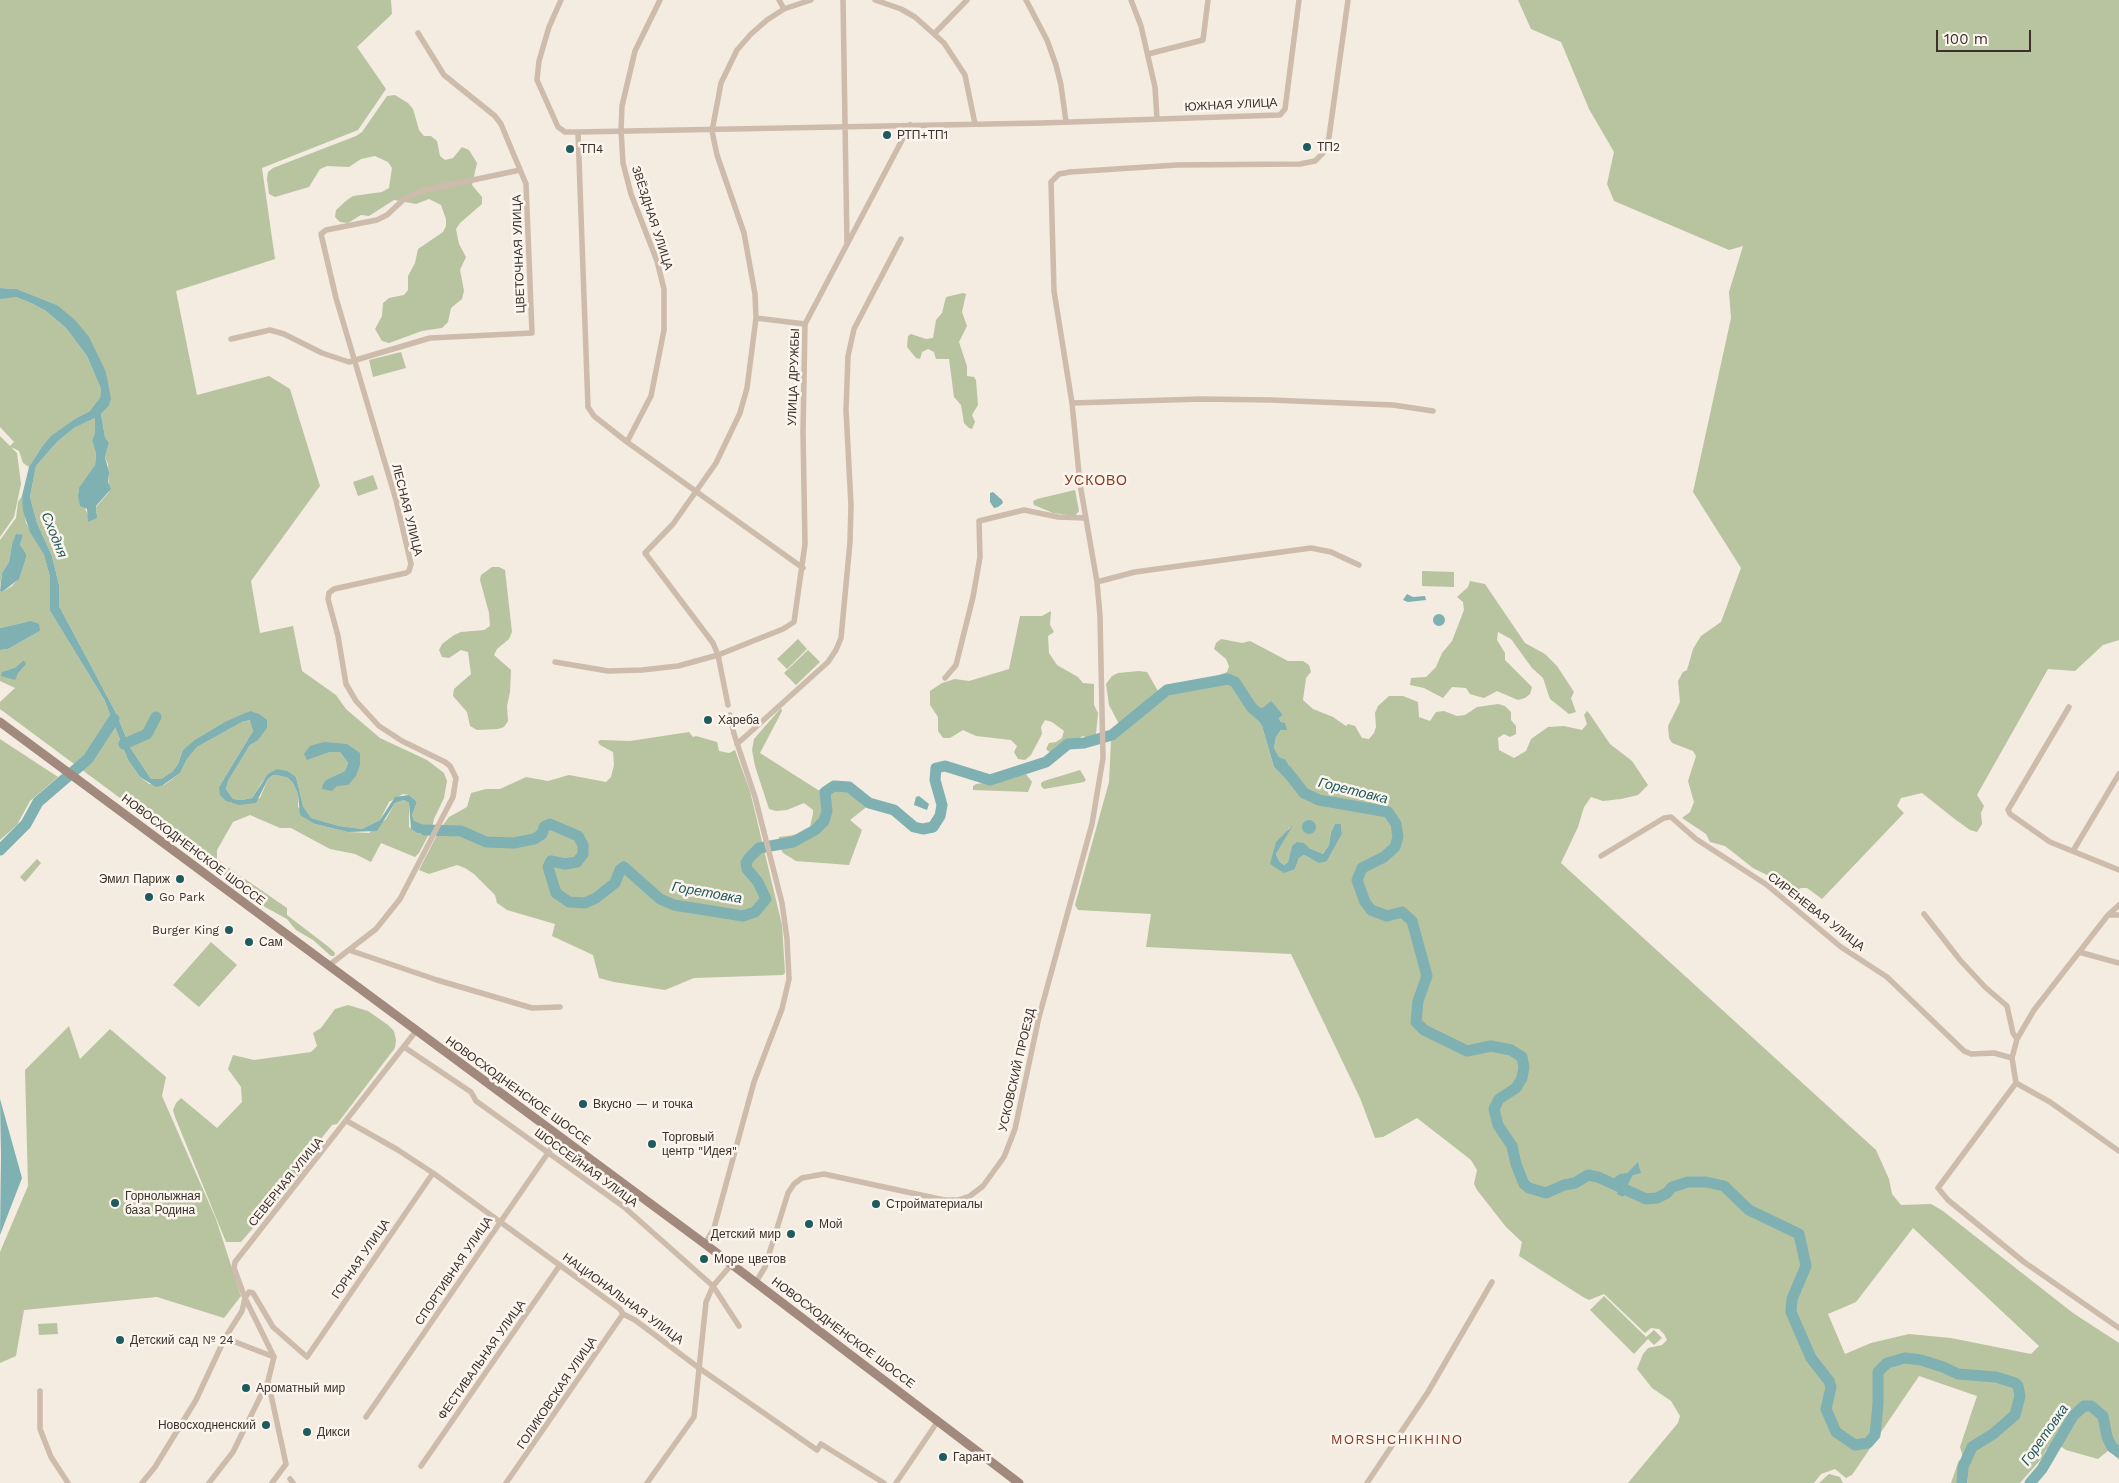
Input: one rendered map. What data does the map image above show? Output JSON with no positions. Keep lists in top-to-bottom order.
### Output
{
  "streets": {
    "main road": ["НОВОСХОДНЕНСКОЕ ШОССЕ"],
    "street": [
      "ЮЖНАЯ УЛИЦА",
      "ЗВЁЗДНАЯ УЛИЦА",
      "ЦВЕТОЧНАЯ УЛИЦА",
      "УЛИЦА ДРУЖБЫ",
      "ЛЕСНАЯ УЛИЦА",
      "СИРЕНЕВАЯ УЛИЦА",
      "УСКОВСКИЙ ПРОЕЗД",
      "ШОССЕЙНАЯ УЛИЦА",
      "СЕВЕРНАЯ УЛИЦА",
      "ГОРНАЯ УЛИЦА",
      "СПОРТИВНАЯ УЛИЦА",
      "НАЦИОНАЛЬНАЯ УЛИЦА",
      "ФЕСТИВАЛЬНАЯ УЛИЦА",
      "ГОЛИКОВСКАЯ УЛИЦА"
    ]
  },
  "crossings": [
    ["ЦВЕТОЧНАЯ УЛИЦА", "ЛЕСНАЯ УЛИЦА"],
    ["НОВОСХОДНЕНСКОЕ ШОССЕ", "УСКОВСКИЙ ПРОЕЗД"],
    ["НОВОСХОДНЕНСКОЕ ШОССЕ", "СЕВЕРНАЯ УЛИЦА"],
    ["НОВОСХОДНЕНСКОЕ ШОССЕ", "СПОРТИВНАЯ УЛИЦА"],
    ["ШОССЕЙНАЯ УЛИЦА", "СЕВЕРНАЯ УЛИЦА"],
    ["ШОССЕЙНАЯ УЛИЦА", "СПОРТИВНАЯ УЛИЦА"],
    ["СЕВЕРНАЯ УЛИЦА", "ГОРНАЯ УЛИЦА"],
    ["СЕВЕРНАЯ УЛИЦА", "НАЦИОНАЛЬНАЯ УЛИЦА"],
    ["ГОРНАЯ УЛИЦА", "НАЦИОНАЛЬНАЯ УЛИЦА"],
    ["СПОРТИВНАЯ УЛИЦА", "НАЦИОНАЛЬНАЯ УЛИЦА"],
    ["НАЦИОНАЛЬНАЯ УЛИЦА", "ФЕСТИВАЛЬНАЯ УЛИЦА"],
    ["НАЦИОНАЛЬНАЯ УЛИЦА", "ГОЛИКОВСКАЯ УЛИЦА"]
  ],
  "districts": ["УСКОВО", "MORSHCHIKHINO"],
  "water": ["Сходня", "Горетовка"],
  "places": [
    "РТП+ТП1",
    "ТП2",
    "ТП4",
    "Хареба",
    "Эмил Париж",
    "Go Park",
    "Burger King",
    "Сам",
    "Вкусно — и точка",
    "Торговый центр \"Идея\"",
    "Горнолыжная база Родина",
    "Стройматериалы",
    "Мой",
    "Детский мир",
    "Море цветов",
    "Детский сад № 24",
    "Ароматный мир",
    "Новосходненский",
    "Дикси",
    "Гарант"
  ],
  "scale_bar": "100 m"
}
